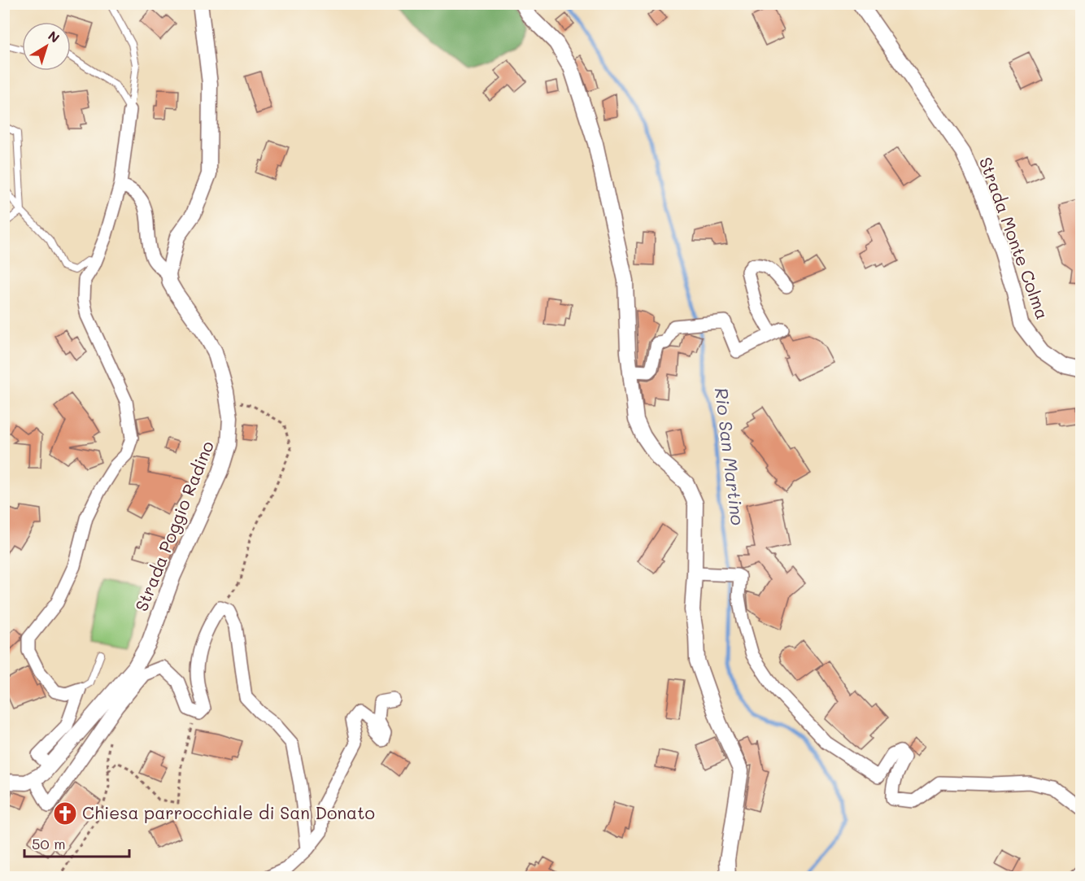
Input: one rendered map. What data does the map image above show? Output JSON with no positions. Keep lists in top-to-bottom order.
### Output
{
  "streets": {
    "street": ["Strada Monte Colma", "Strada Poggio Radino"]
  },
  "water": ["Rio San Martino"],
  "places": {
    "church": ["Chiesa parrocchiale di San Donato"]
  },
  "scale_bar": "50 m",
  "north": "top right"
}
